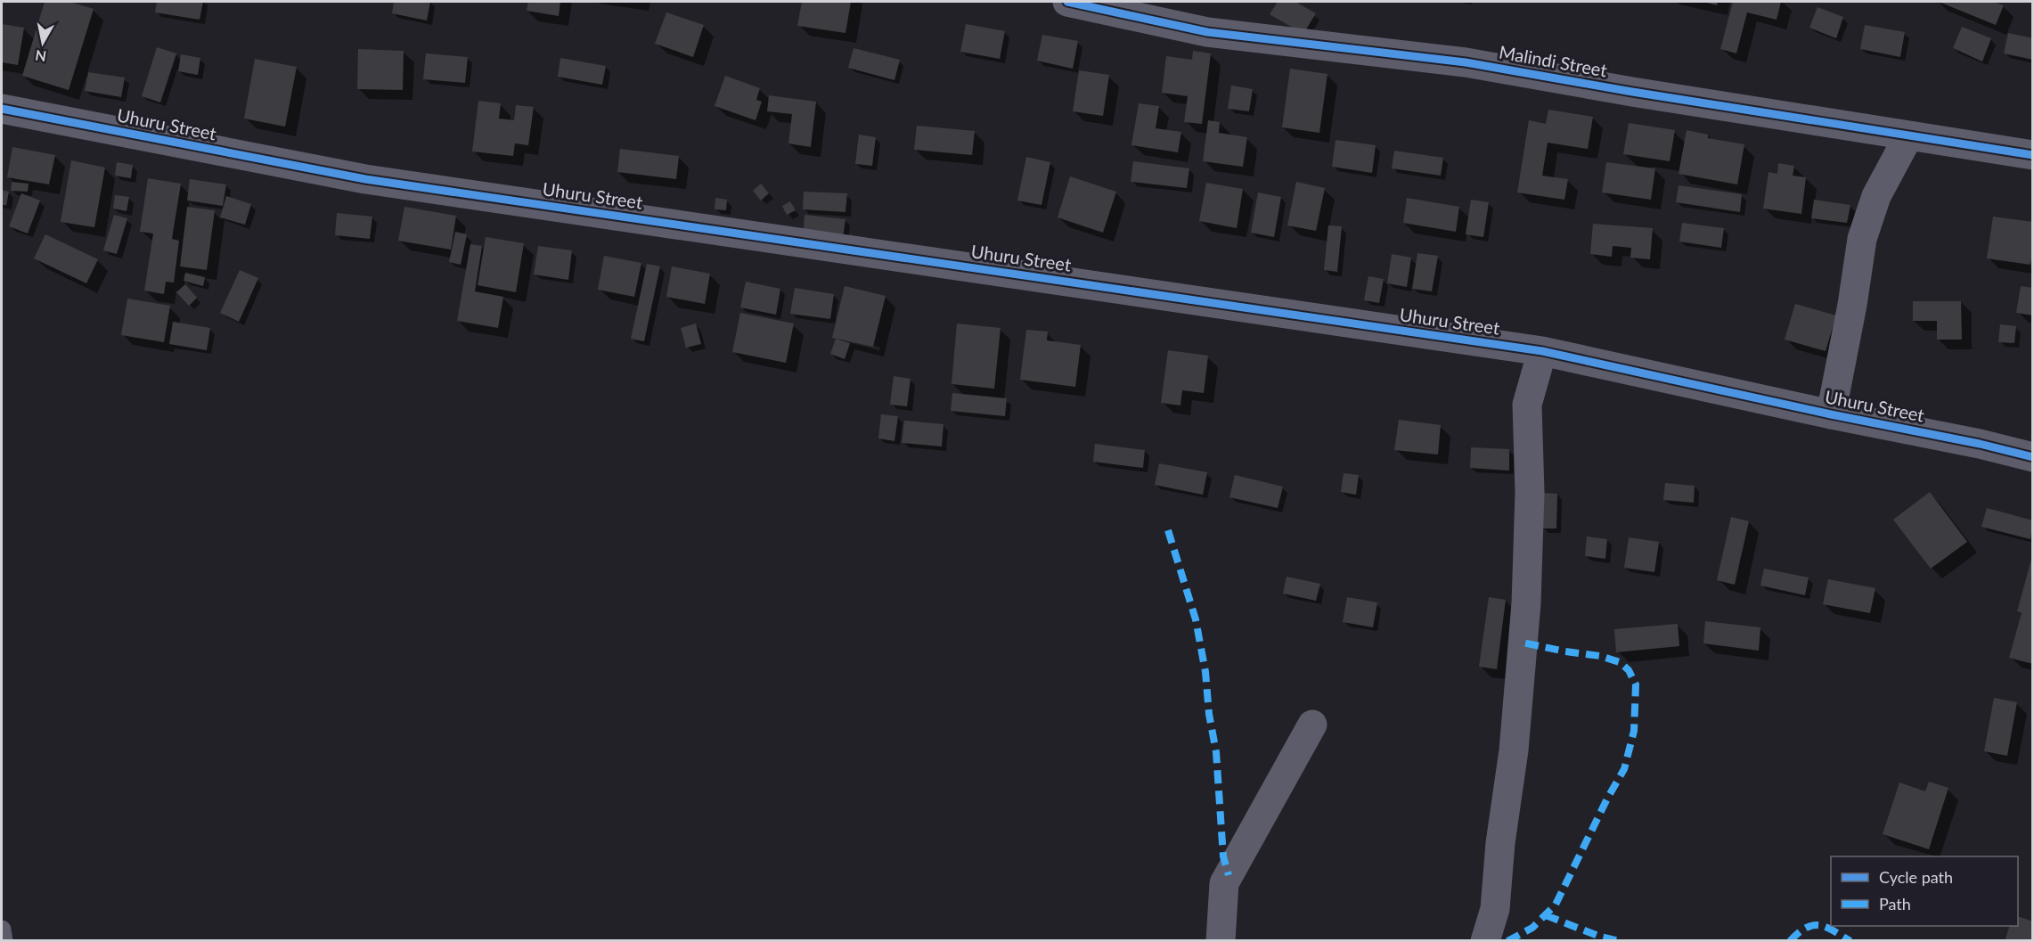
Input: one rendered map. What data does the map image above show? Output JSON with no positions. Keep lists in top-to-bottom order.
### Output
{
  "streets": {
    "street": ["Malindi Street", "Uhuru Street"]
  },
  "legend": ["Cycle path", "Path"],
  "north": "bottom"
}
